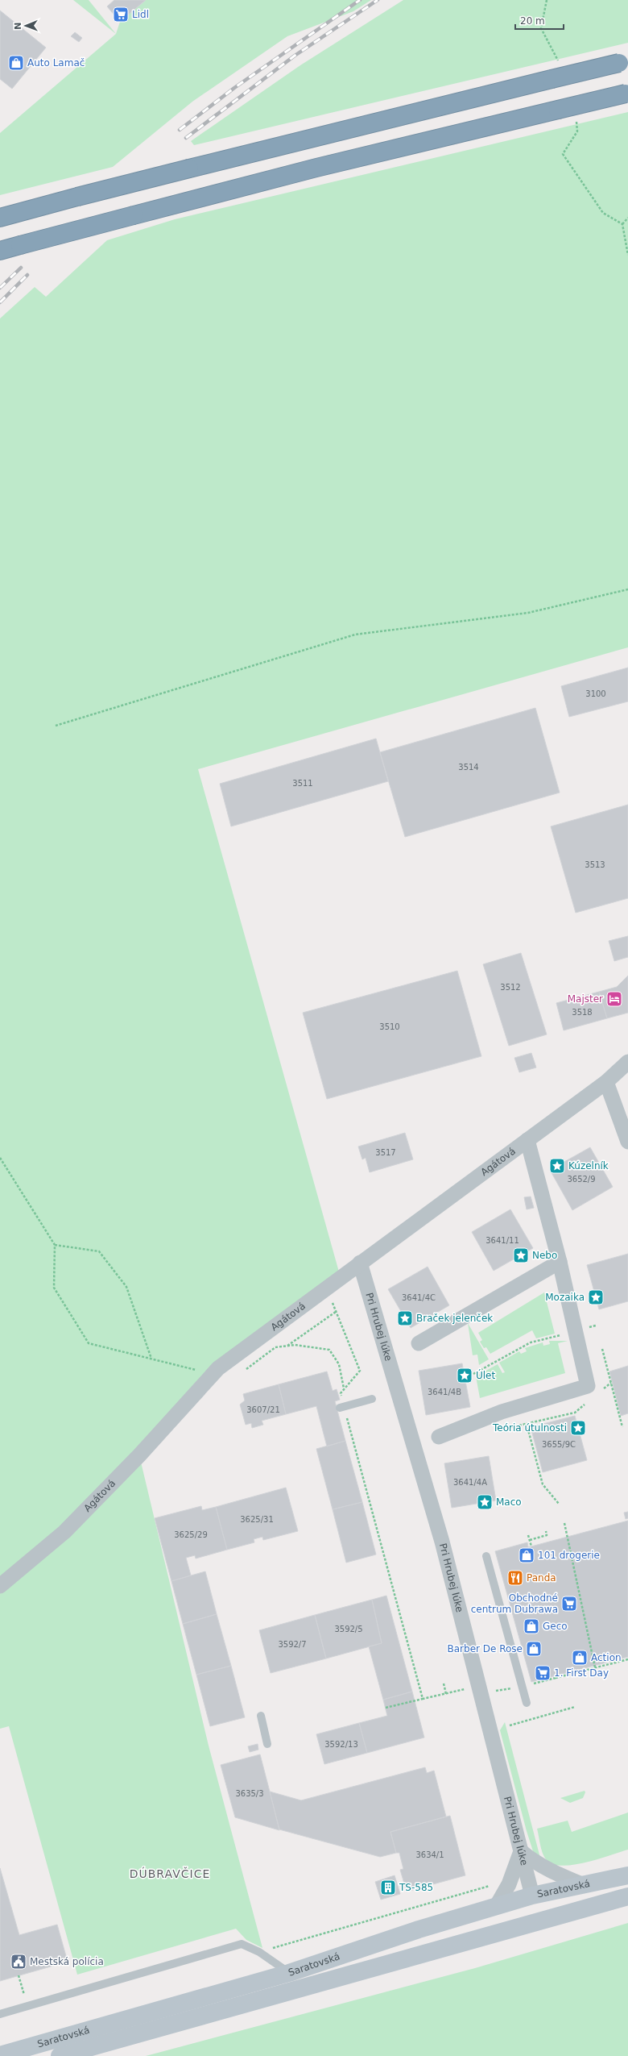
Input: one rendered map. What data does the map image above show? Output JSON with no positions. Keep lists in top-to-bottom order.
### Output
{
  "streets": {
    "main road": ["Saratovská"],
    "street": ["Agátová", "Pri Hrubej lúke"]
  },
  "crossings": [
    ["Agátová", "Pri Hrubej lúke"],
    ["Pri Hrubej lúke", "Saratovská"]
  ],
  "districts": ["DÚBRAVČICE"],
  "places": {
    "supermarket": ["Lidl", "Obchodné centrum Dubrawa", "1. First Day"],
    "shop": [
      "Auto Lamač",
      "101 drogerie",
      "Geco",
      "Barber De Rose",
      "Action"
    ],
    "hotel": ["Majster"],
    "place": [
      "Kúzelník",
      "Nebo",
      "Mozaika",
      "Braček jelenček",
      "Úlet",
      "Teória útulnosti",
      "Maco"
    ],
    "restaurant": ["Panda"],
    "building": ["TS-585"],
    "public building": ["Mestská polícia"]
  },
  "house_numbers": [
    "3100",
    "3514",
    "3511",
    "3513",
    "3512",
    "3518",
    "3510",
    "3517",
    "3652/9",
    "3641/11",
    "3641/4C",
    "3641/4B",
    "3607/21",
    "3655/9C",
    "3641/4A",
    "3625/31",
    "3625/29",
    "3592/5",
    "3592/7",
    "3592/13",
    "3635/3",
    "3634/1"
  ],
  "scale_bar": "20 m",
  "north": "left"
}
